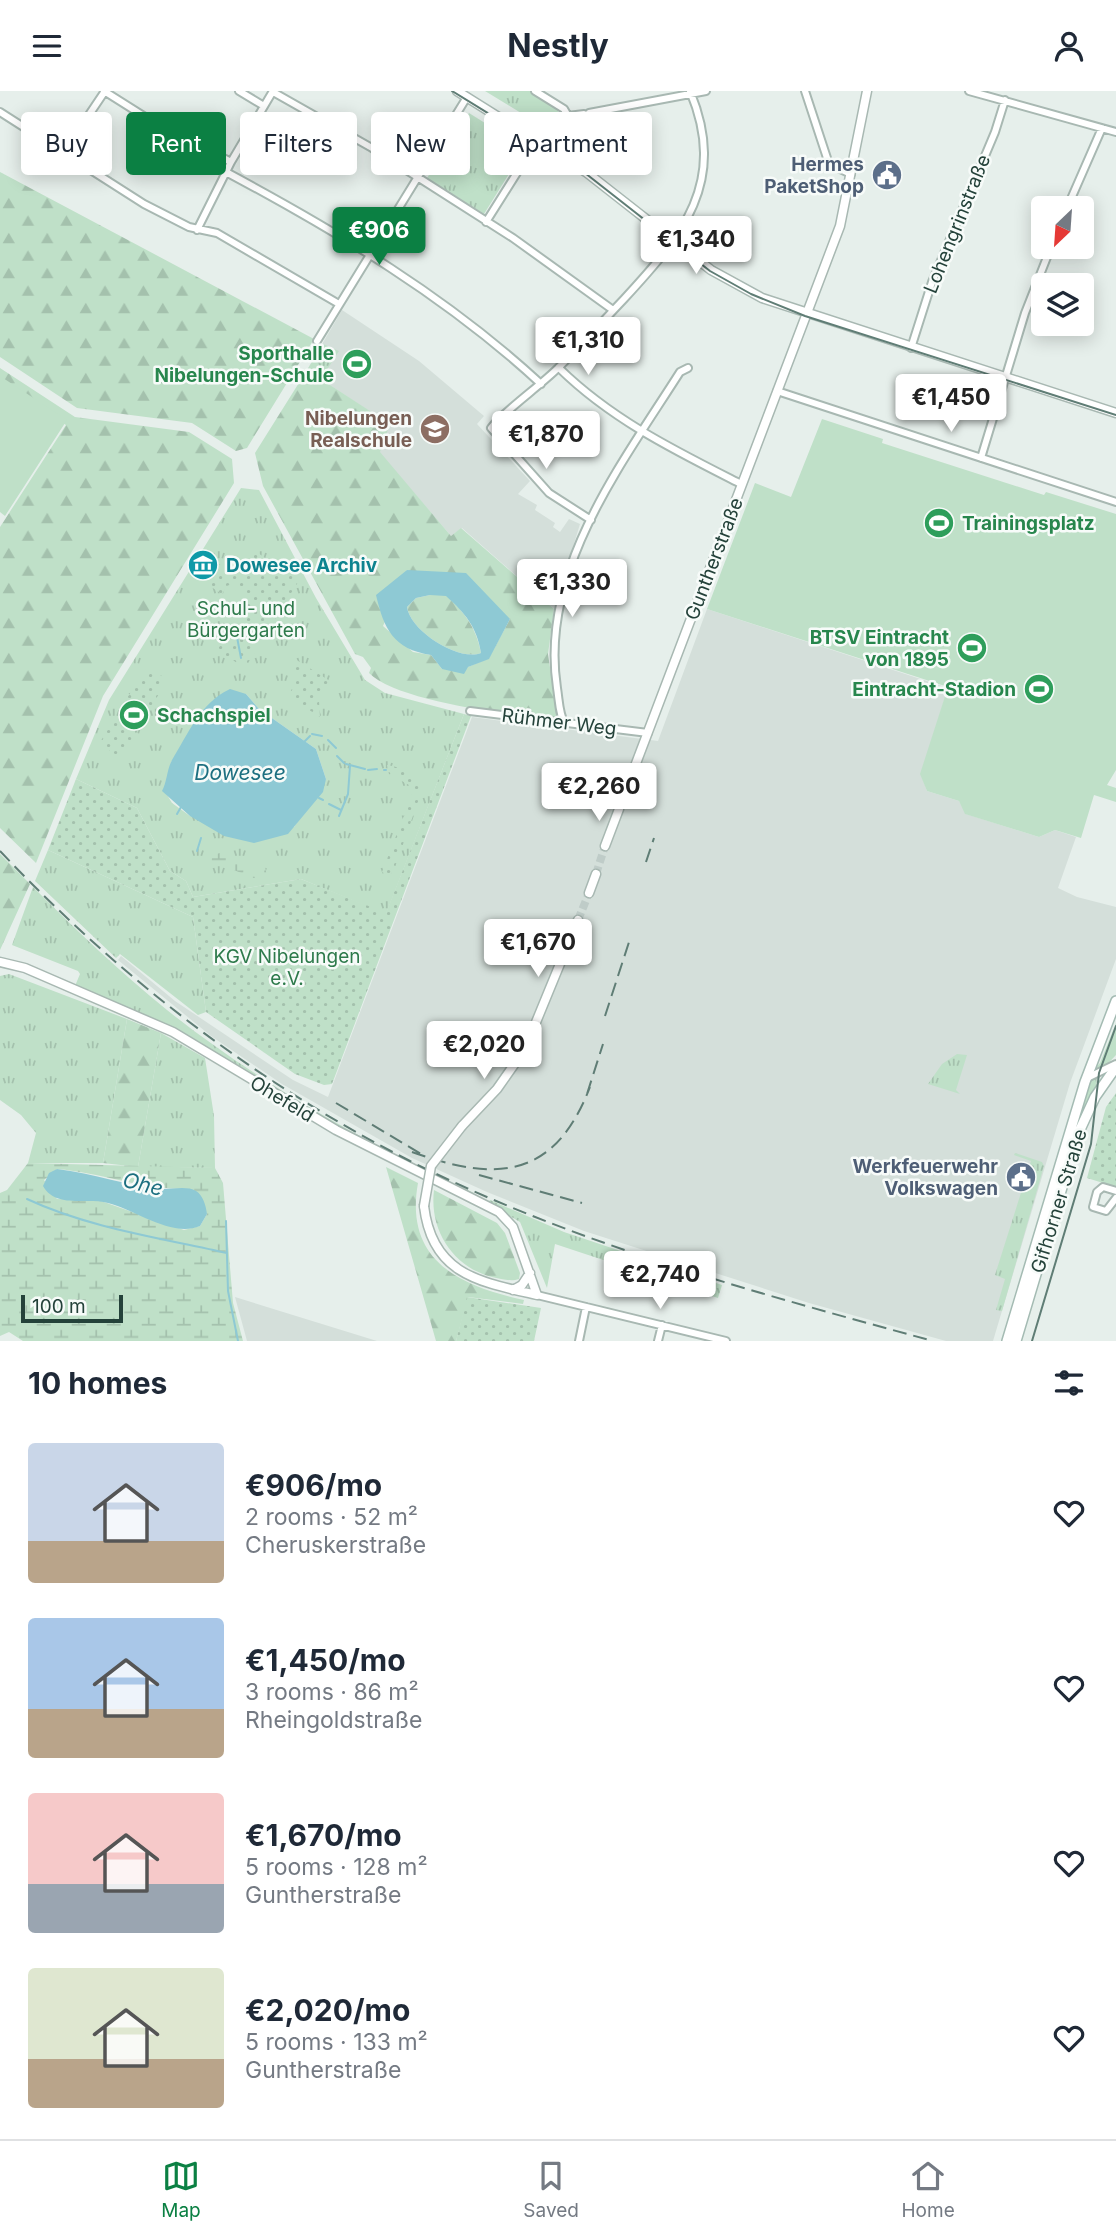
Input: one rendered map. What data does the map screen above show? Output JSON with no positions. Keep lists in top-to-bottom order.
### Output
{
  "streets": {
    "main road": ["Gifhorner Straße"],
    "street": [
      "Lohengrinstraße",
      "Guntherstraße",
      "Rühmer Weg",
      "Ohefeld"
    ]
  },
  "crossings": [
    ["Guntherstraße", "Rühmer Weg"]
  ],
  "water": ["Dowesee", "Ohe"],
  "parks": ["Schul- und Bürgergarten", "KGV Nibelungen e.V."],
  "places": {
    "public building": ["Hermes PaketShop", "Werkfeuerwehr Volkswagen"],
    "sports": [
      "Sporthalle Nibelungen-Schule",
      "Trainingsplatz",
      "BTSV Eintracht von 1895",
      "Eintracht-Stadion",
      "Schachspiel"
    ],
    "school or university": ["Nibelungen Realschule"],
    "museum": ["Dowesee Archiv"]
  },
  "scale_bar": "100 m",
  "north": "bottom left",
  "page": {
    "header": "Nestly",
    "chip": [
      "Buy",
      "Rent",
      "Filters",
      "New",
      "Apartment"
    ],
    "price": [
      "€906",
      "€1,340",
      "€1,310",
      "€1,450",
      "€1,870",
      "€1,330",
      "€2,260",
      "€1,670",
      "€2,020",
      "€2,740"
    ],
    "scale": "100 m",
    "heading": "10 homes",
    "list": [
      {
        "name": "€906/mo",
        "note": "2 rooms · 52 m² · Cheruskerstraße"
      },
      {
        "name": "€1,450/mo",
        "note": "3 rooms · 86 m² · Rheingoldstraße"
      },
      {
        "name": "€1,670/mo",
        "note": "5 rooms · 128 m² · Guntherstraße"
      },
      {
        "name": "€2,020/mo",
        "note": "5 rooms · 133 m² · Guntherstraße"
      }
    ],
    "tabs": ["Map", "Saved", "Home"]
  }
}
